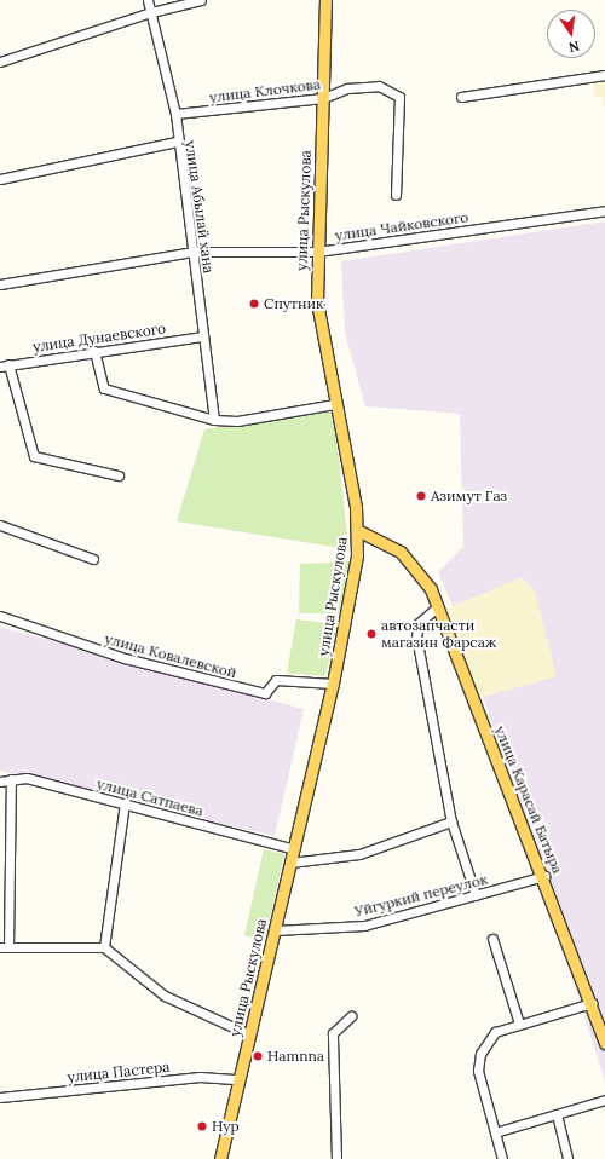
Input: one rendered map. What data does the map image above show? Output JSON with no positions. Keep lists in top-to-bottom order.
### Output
{
  "streets": {
    "main road": ["улица Рыскулова", "улица Карасай Батыра"],
    "street": [
      "улица Клочкова",
      "улица Абылай хана",
      "улица Чайковского",
      "улица Дунаевского",
      "улица Ковалевской",
      "улица Сатпаева",
      "Уйгуркий переулок",
      "улица Пастера"
    ]
  },
  "crossings": [
    ["улица Клочкова", "улица Абылай хана"],
    ["улица Клочкова", "улица Рыскулова"],
    ["улица Абылай хана", "улица Чайковского"],
    ["улица Абылай хана", "улица Дунаевского"],
    ["улица Рыскулова", "улица Чайковского"],
    ["улица Рыскулова", "улица Ковалевской"],
    ["улица Рыскулова", "улица Сатпаева"],
    ["улица Рыскулова", "улица Карасай Батыра"],
    ["улица Рыскулова", "Уйгуркий переулок"],
    ["улица Рыскулова", "улица Пастера"],
    ["улица Карасай Батыра", "Уйгуркий переулок"]
  ],
  "places": [
    "Спутник",
    "Азимут Газ",
    "автозапчасти магазин Фарсаж",
    "Hamnna",
    "Hyp"
  ],
  "north": "bottom"
}
